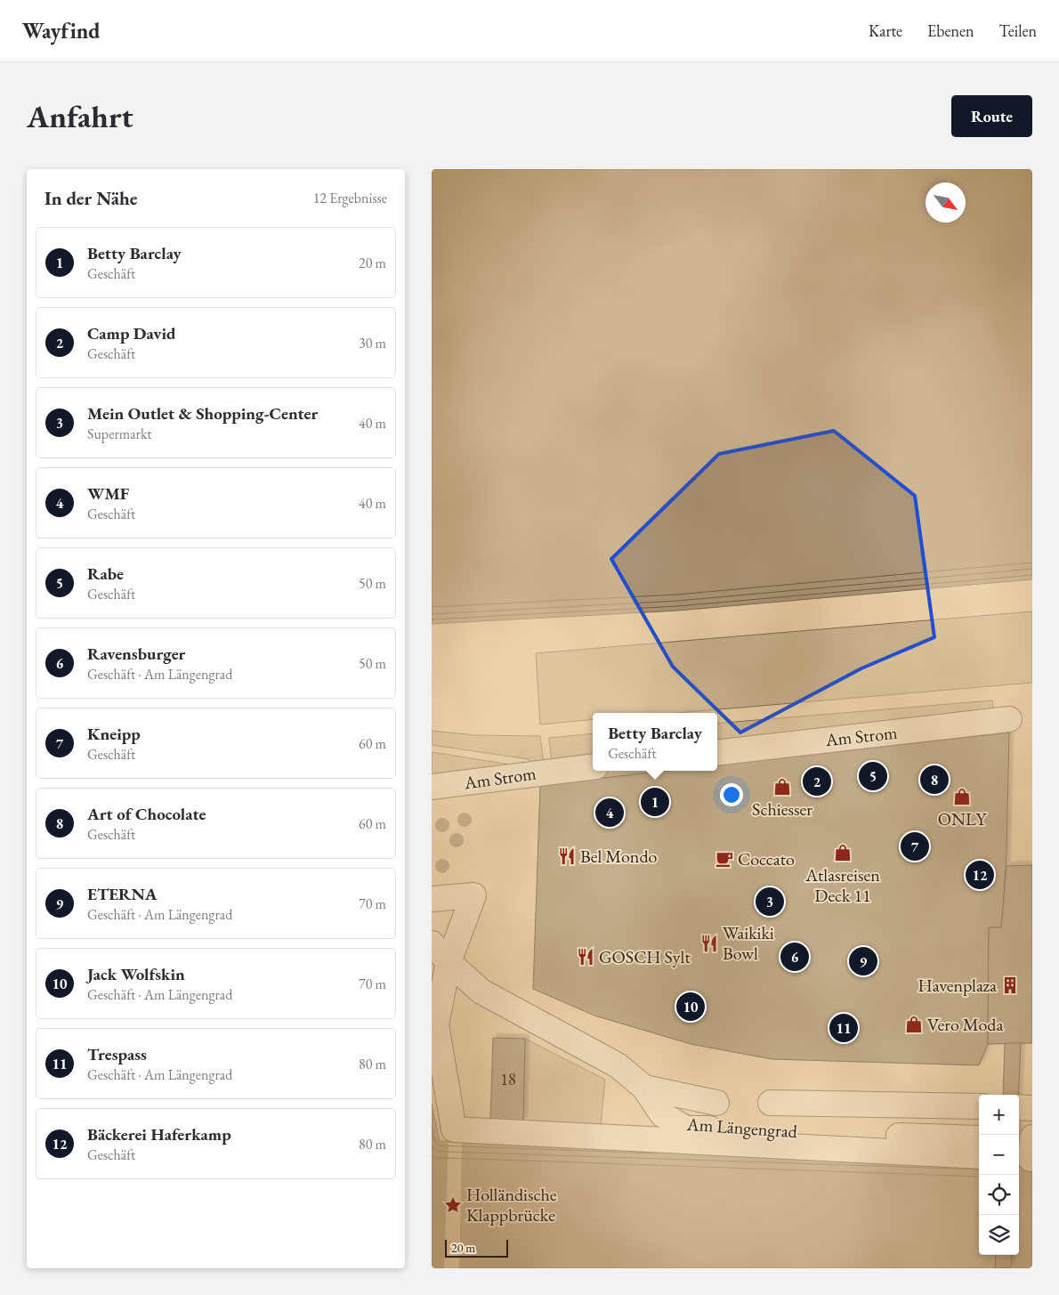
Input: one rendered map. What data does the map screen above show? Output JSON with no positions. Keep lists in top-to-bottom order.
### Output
{
  "streets": {
    "street": ["Am Strom", "Am Längengrad"]
  },
  "places": {
    "shop": [
      "Schiesser",
      "ONLY",
      "Atlasreisen Deck 11",
      "Vero Moda"
    ],
    "restaurant": ["Bel Mondo", "Waikiki Bowl", "GOSCH Sylt"],
    "cafe": ["Coccato"],
    "building": ["Havenplaza"],
    "place": ["Holländische Klappbrücke"]
  },
  "house_numbers": ["18"],
  "scale_bar": "20 m",
  "north": "bottom right",
  "page": {
    "header": "Wayfind",
    "nav": ["Karte", "Ebenen", "Teilen"],
    "buttons": "Route",
    "title": "Anfahrt",
    "heading": ["In der Nähe", "12 Ergebnisse"],
    "list": [
      {
        "mark": "1",
        "name": "Betty Barclay",
        "note": "Geschäft",
        "value": "20 m"
      },
      {
        "mark": "2",
        "name": "Camp David",
        "note": "Geschäft",
        "value": "30 m"
      },
      {
        "mark": "3",
        "name": "Mein Outlet & Shopping-Center",
        "note": "Supermarkt",
        "value": "40 m"
      },
      {
        "mark": "4",
        "name": "WMF",
        "note": "Geschäft",
        "value": "40 m"
      },
      {
        "mark": "5",
        "name": "Rabe",
        "note": "Geschäft",
        "value": "50 m"
      },
      {
        "mark": "6",
        "name": "Ravensburger",
        "note": "Geschäft · Am Längengrad",
        "value": "50 m"
      },
      {
        "mark": "7",
        "name": "Kneipp",
        "note": "Geschäft",
        "value": "60 m"
      },
      {
        "mark": "8",
        "name": "Art of Chocolate",
        "note": "Geschäft",
        "value": "60 m"
      },
      {
        "mark": "9",
        "name": "ETERNA",
        "note": "Geschäft · Am Längengrad",
        "value": "70 m"
      },
      {
        "mark": "10",
        "name": "Jack Wolfskin",
        "note": "Geschäft · Am Längengrad",
        "value": "70 m"
      },
      {
        "mark": "11",
        "name": "Trespass",
        "note": "Geschäft · Am Längengrad",
        "value": "80 m"
      },
      {
        "mark": "12",
        "name": "Bäckerei Haferkamp",
        "note": "Geschäft",
        "value": "80 m"
      }
    ],
    "popup": ["Betty Barclay", "Geschäft"],
    "pins": [
      "5",
      "8",
      "2",
      "1",
      "4",
      "7",
      "12",
      "3",
      "6",
      "9",
      "10",
      "11"
    ],
    "map_buttons": ["+", "−"],
    "scale": "20 m"
  }
}
